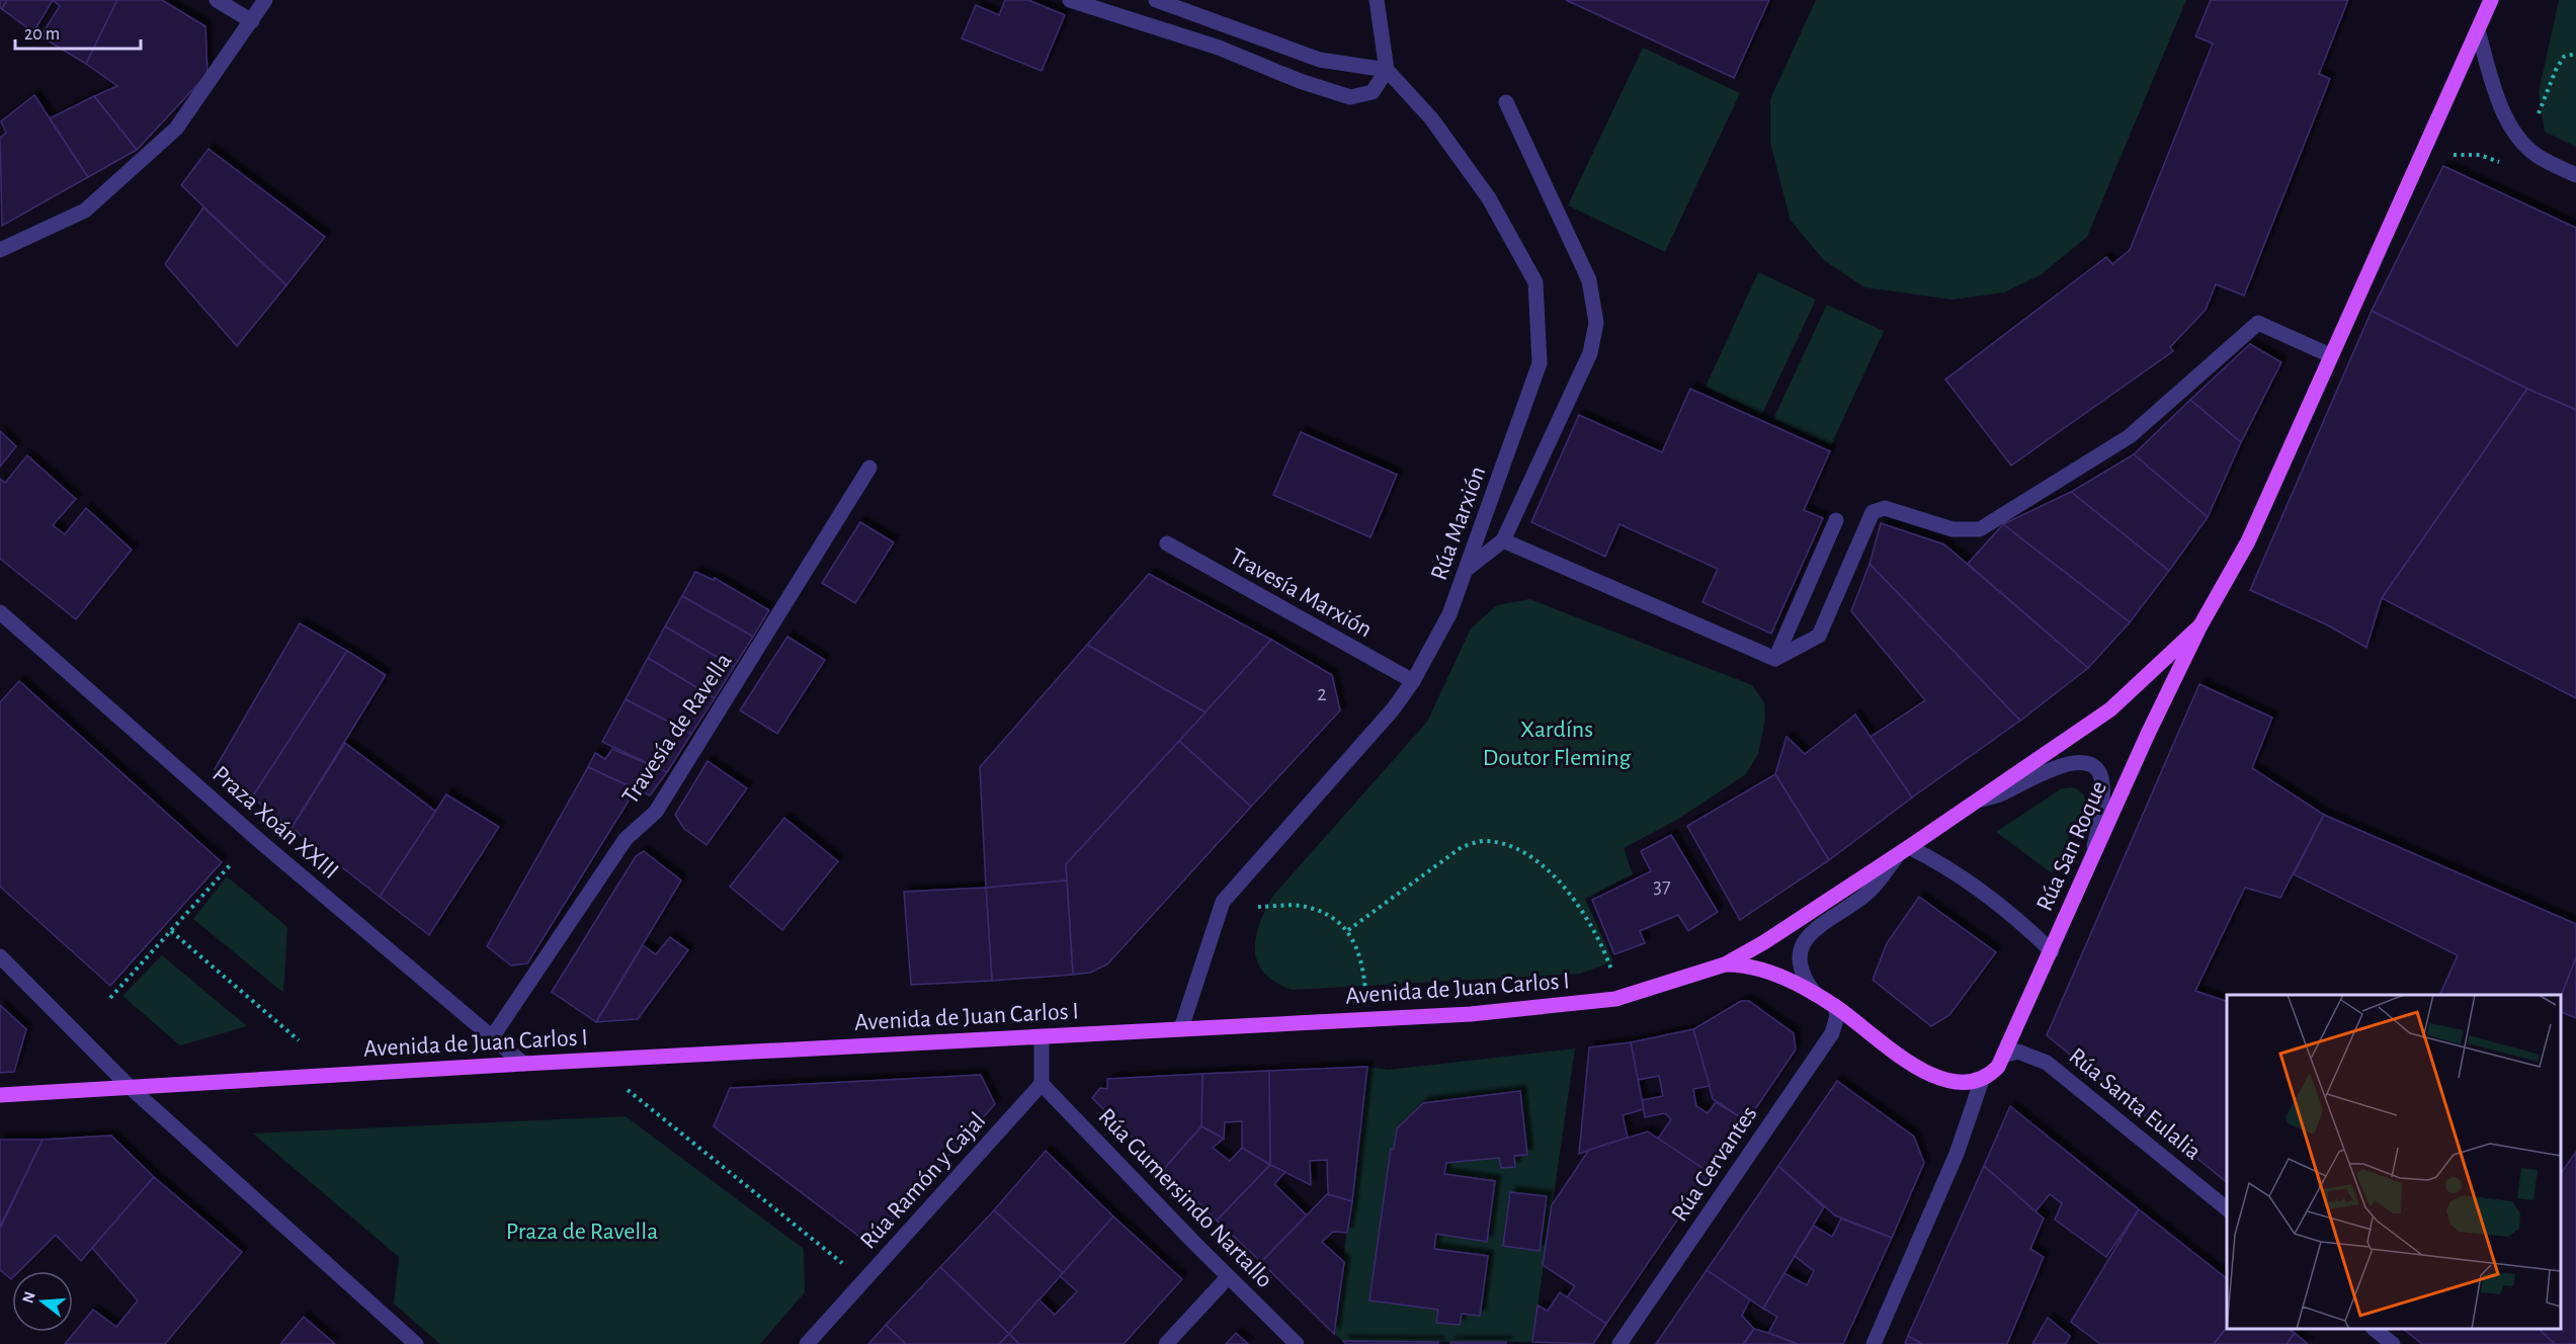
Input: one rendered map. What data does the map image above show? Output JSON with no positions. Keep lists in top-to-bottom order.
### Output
{
  "streets": {
    "main road": ["Rúa San Roque", "Avenida de Juan Carlos I"],
    "street": [
      "Rúa Marxión",
      "Travesía Marxión",
      "Travesía de Ravella",
      "Praza Xoán XXIII",
      "Rúa Santa Eulalia",
      "Rúa Cervantes",
      "Rúa Ramón y Cajal",
      "Rúa Gumersindo Nartallo"
    ]
  },
  "crossings": [
    ["Rúa Marxión", "Travesía Marxión"],
    ["Rúa Marxión", "Avenida de Juan Carlos I"],
    ["Travesía de Ravella", "Praza Xoán XXIII"],
    ["Praza Xoán XXIII", "Avenida de Juan Carlos I"],
    ["Rúa San Roque", "Avenida de Juan Carlos I"],
    ["Rúa San Roque", "Rúa Santa Eulalia"],
    ["Rúa Ramón y Cajal", "Rúa Gumersindo Nartallo"]
  ],
  "parks": ["Xardíns Doutor Fleming", "Praza de Ravella"],
  "house_numbers": ["2", "37"],
  "scale_bar": "20 m",
  "north": "left"
}
